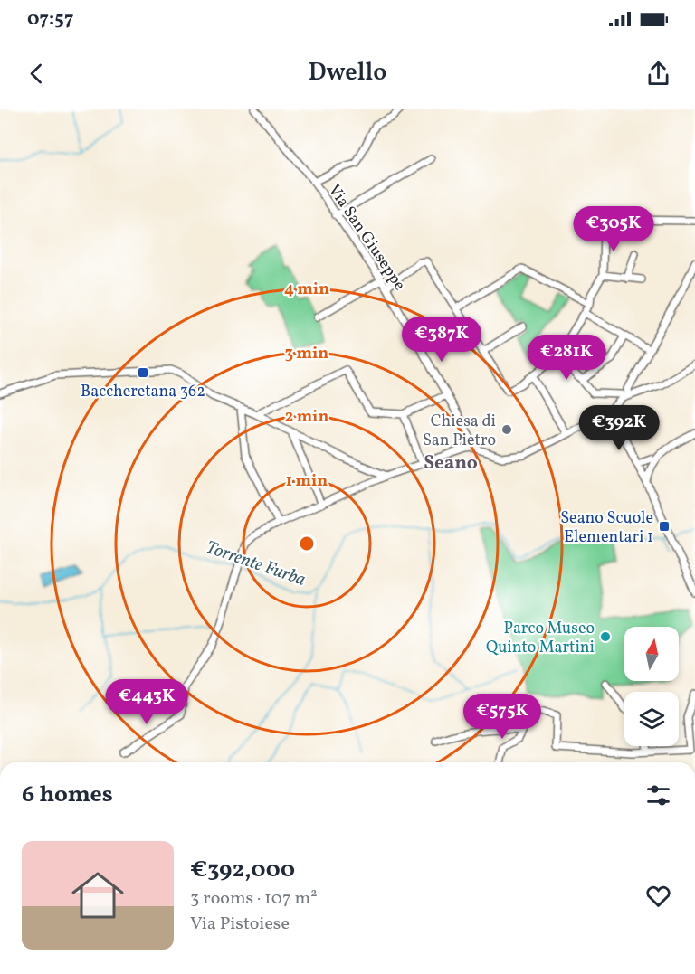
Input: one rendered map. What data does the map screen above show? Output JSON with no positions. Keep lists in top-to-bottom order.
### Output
{
  "streets": {
    "street": ["Via San Giuseppe"]
  },
  "districts": ["Seano"],
  "water": ["Torrente Furba"],
  "places": {
    "transit": ["Baccheretana 362", "Seano Scuole Elementari 1"],
    "other": ["Chiesa di San Pietro", "Parco Museo Quinto Martini"]
  },
  "north": "top",
  "page": {
    "status": "07:57",
    "header": "Dwello",
    "price": [
      "€305K",
      "€387K",
      "€281K",
      "€392K",
      "€443K",
      "€575K"
    ],
    "heading": "6 homes",
    "list": [
      {
        "name": "€392,000",
        "note": "3 rooms · 107 m² · Via Pistoiese"
      }
    ]
  },
  "rings": [
    "4 min",
    "3 min",
    "2 min",
    "1 min"
  ]
}
